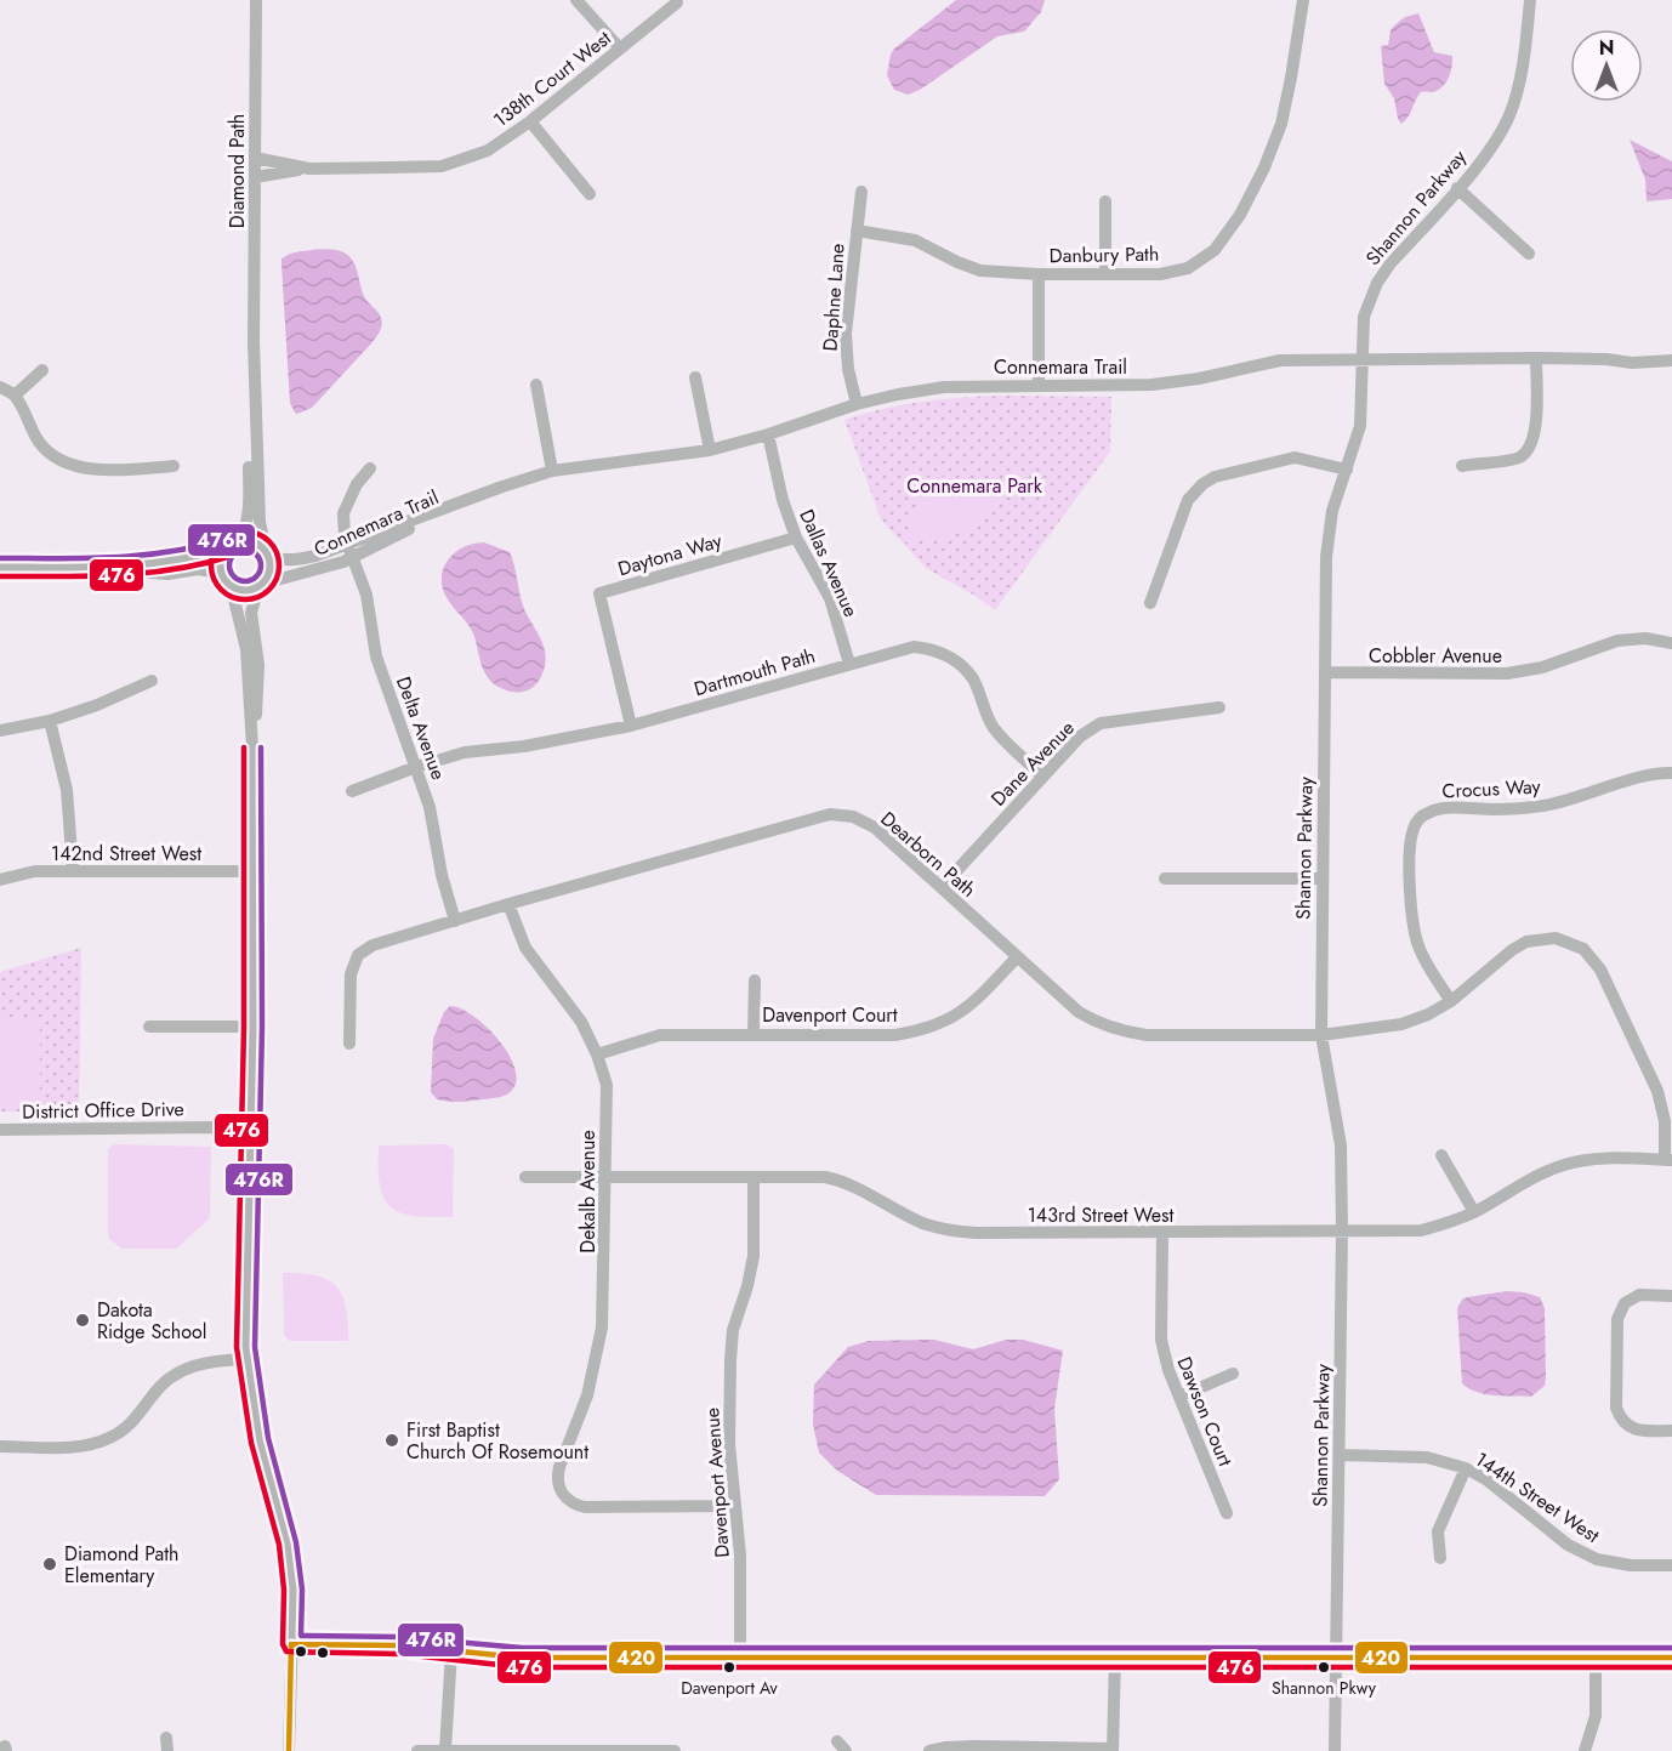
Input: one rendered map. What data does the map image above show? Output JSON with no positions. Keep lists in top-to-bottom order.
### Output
{
  "streets": {
    "street": [
      "138th Court West",
      "Diamond Path",
      "Shannon Parkway",
      "Danbury Path",
      "Daphne Lane",
      "Connemara Trail",
      "Daytona Way",
      "Dallas Avenue",
      "Cobbler Avenue",
      "Dartmouth Path",
      "Delta Avenue",
      "Dane Avenue",
      "Crocus Way",
      "142nd Street West",
      "Dearborn Path",
      "Davenport Court",
      "District Office Drive",
      "Dekalb Avenue",
      "143rd Street West",
      "Dawson Court",
      "Davenport Avenue",
      "144th Street West"
    ]
  },
  "crossings": [
    ["138th Court West", "Diamond Path"],
    ["Diamond Path", "Connemara Trail"],
    ["Diamond Path", "142nd Street West"],
    ["Diamond Path", "District Office Drive"],
    ["Shannon Parkway", "Connemara Trail"],
    ["Shannon Parkway", "Cobbler Avenue"],
    ["Shannon Parkway", "Dearborn Path"],
    ["Shannon Parkway", "143rd Street West"],
    ["Shannon Parkway", "144th Street West"],
    ["Danbury Path", "Daphne Lane"],
    ["Daphne Lane", "Connemara Trail"],
    ["Connemara Trail", "Dallas Avenue"],
    ["Connemara Trail", "Delta Avenue"],
    ["Daytona Way", "Dallas Avenue"],
    ["Daytona Way", "Dartmouth Path"],
    ["Dallas Avenue", "Dartmouth Path"],
    ["Dartmouth Path", "Delta Avenue"],
    ["Dartmouth Path", "Dane Avenue"],
    ["Delta Avenue", "Dearborn Path"],
    ["Dane Avenue", "Dearborn Path"],
    ["Crocus Way", "Dearborn Path"],
    ["Dearborn Path", "Davenport Court"],
    ["Dearborn Path", "Dekalb Avenue"],
    ["Dearborn Path", "143rd Street West"],
    ["Dekalb Avenue", "143rd Street West"],
    ["Dekalb Avenue", "Davenport Avenue"],
    ["143rd Street West", "Dawson Court"],
    ["143rd Street West", "Davenport Avenue"]
  ],
  "parks": ["Connemara Park"],
  "places": [
    "Dakota Ridge School",
    "First Baptist Church Of Rosemount",
    "Diamond Path Elementary",
    "Davenport Av",
    "Shannon Pkwy"
  ],
  "lines": ["transit line 476", "transit line 476R", "transit line 420"],
  "north": "top"
}
